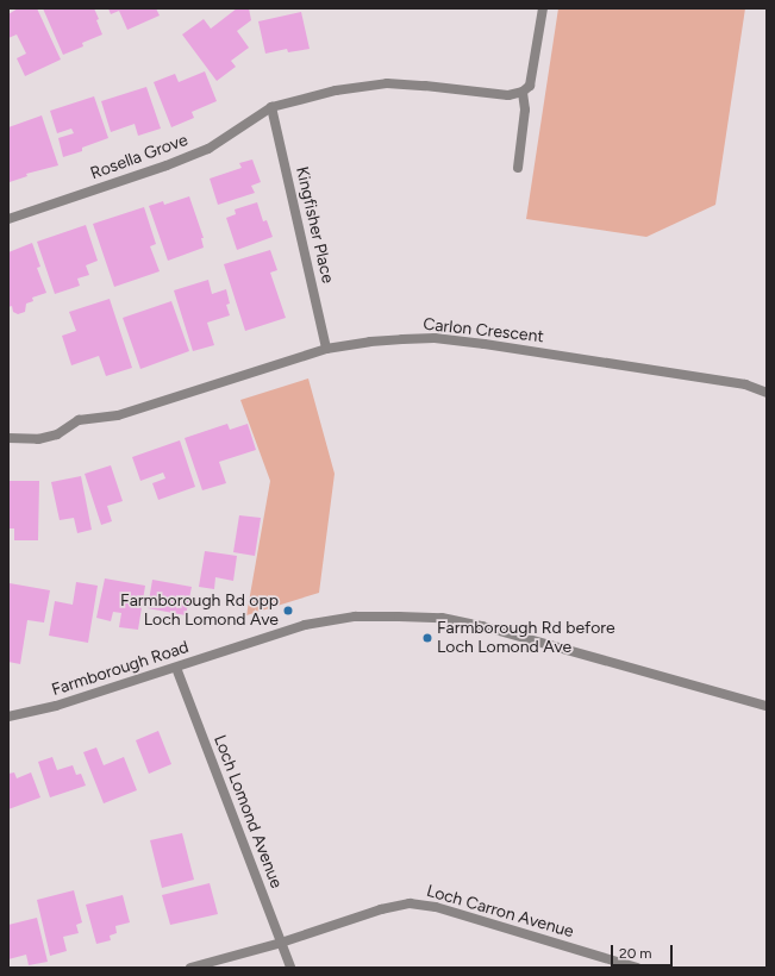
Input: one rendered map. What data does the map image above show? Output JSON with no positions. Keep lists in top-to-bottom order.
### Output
{
  "streets": {
    "street": [
      "Rosella Grove",
      "Kingfisher Place",
      "Carlon Crescent",
      "Farmborough Road",
      "Loch Lomond Avenue",
      "Loch Carron Avenue"
    ]
  },
  "crossings": [
    ["Rosella Grove", "Kingfisher Place"],
    ["Kingfisher Place", "Carlon Crescent"],
    ["Farmborough Road", "Loch Lomond Avenue"],
    ["Loch Lomond Avenue", "Loch Carron Avenue"]
  ],
  "places": ["Farmborough Rd opp Loch Lomond Ave", "Farmborough Rd before Loch Lomond Ave"],
  "scale_bar": "20 m"
}
